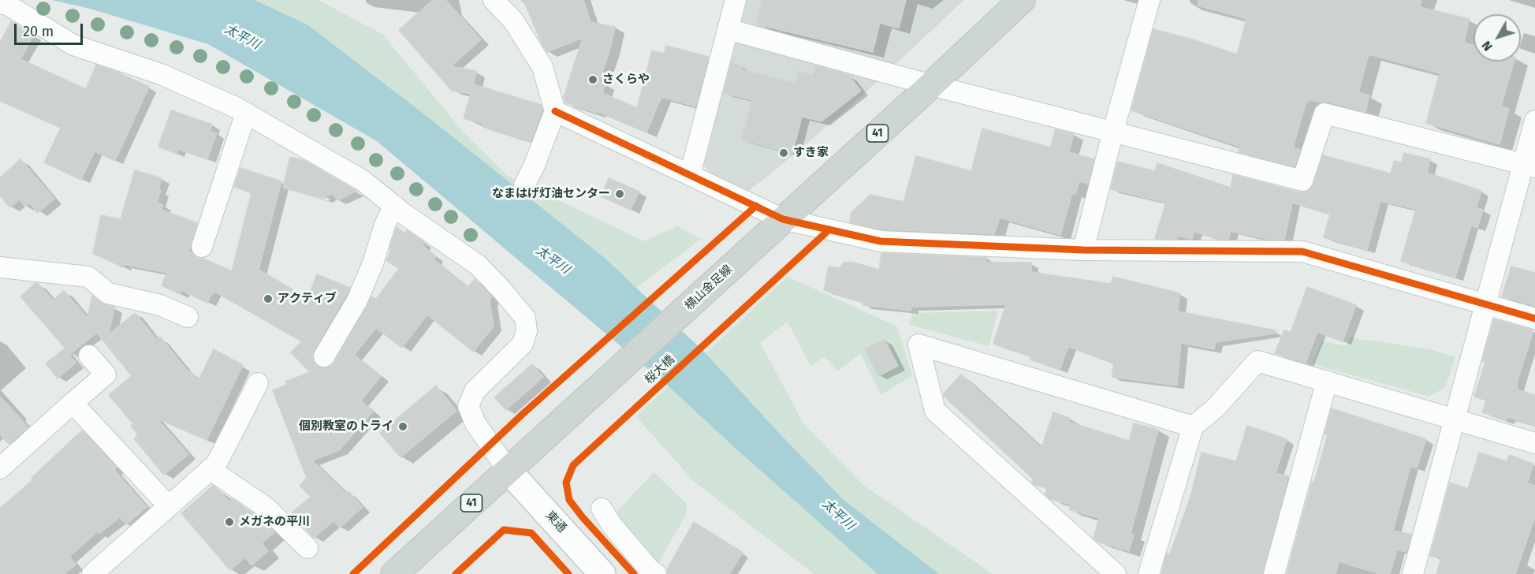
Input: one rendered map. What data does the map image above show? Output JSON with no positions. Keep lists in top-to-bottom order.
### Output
{
  "streets": {
    "main road": ["41", "横山金足線"],
    "street": ["東通"],
    "cycle path": ["桜大橋"]
  },
  "crossings": [
    ["横山金足線", "東通"]
  ],
  "water": ["太平川"],
  "places": [
    "さくらや",
    "すき家",
    "なまはげ灯油センター",
    "アクティブ",
    "個別教室のトライ",
    "メガネの平川"
  ],
  "scale_bar": "20 m",
  "north": "bottom left"
}
